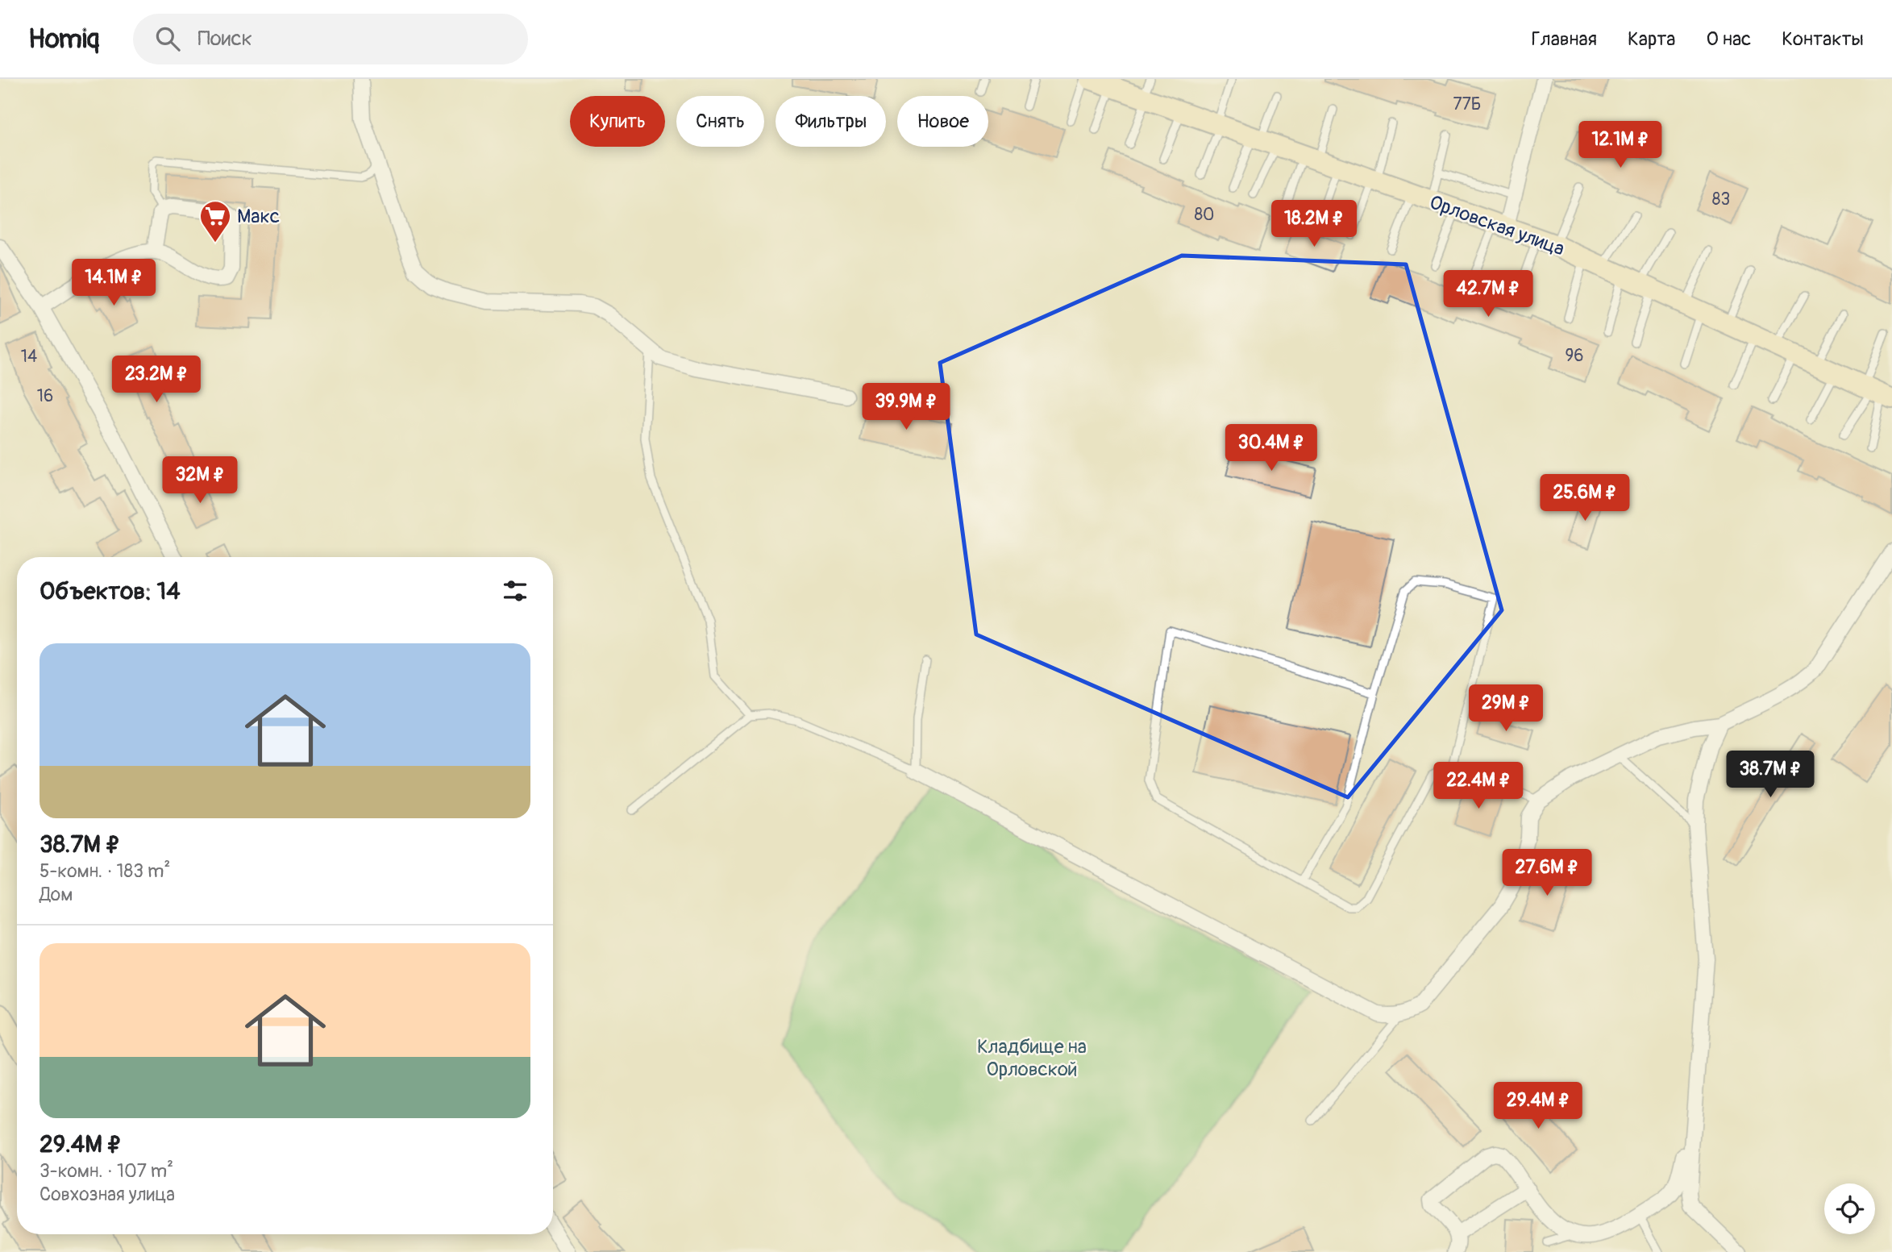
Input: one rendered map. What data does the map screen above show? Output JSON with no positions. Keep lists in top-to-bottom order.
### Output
{
  "streets": {
    "main road": ["Орловская улица"]
  },
  "parks": ["Кладбище на Орловской"],
  "places": {
    "supermarket": ["Макс"]
  },
  "house_numbers": [
    "77Б",
    "83",
    "80",
    "96",
    "14",
    "16"
  ],
  "page": {
    "header": "Homiq",
    "search": "Поиск",
    "nav": [
      "Главная",
      "Карта",
      "О нас",
      "Контакты"
    ],
    "chip": [
      "Купить",
      "Снять",
      "Фильтры",
      "Новое"
    ],
    "price": [
      "12.1M ₽",
      "18.2M ₽",
      "14.1M ₽",
      "42.7M ₽",
      "23.2M ₽",
      "39.9M ₽",
      "30.4M ₽",
      "32M ₽",
      "25.6M ₽",
      "29M ₽",
      "38.7M ₽",
      "22.4M ₽",
      "27.6M ₽",
      "29.4M ₽"
    ],
    "heading": "Объектов: 14",
    "list": [
      {
        "name": "38.7M ₽",
        "note": "5-комн. · 183 m² · Дом"
      },
      {
        "name": "29.4M ₽",
        "note": "3-комн. · 107 m² · Совхозная улица"
      }
    ]
  }
}
